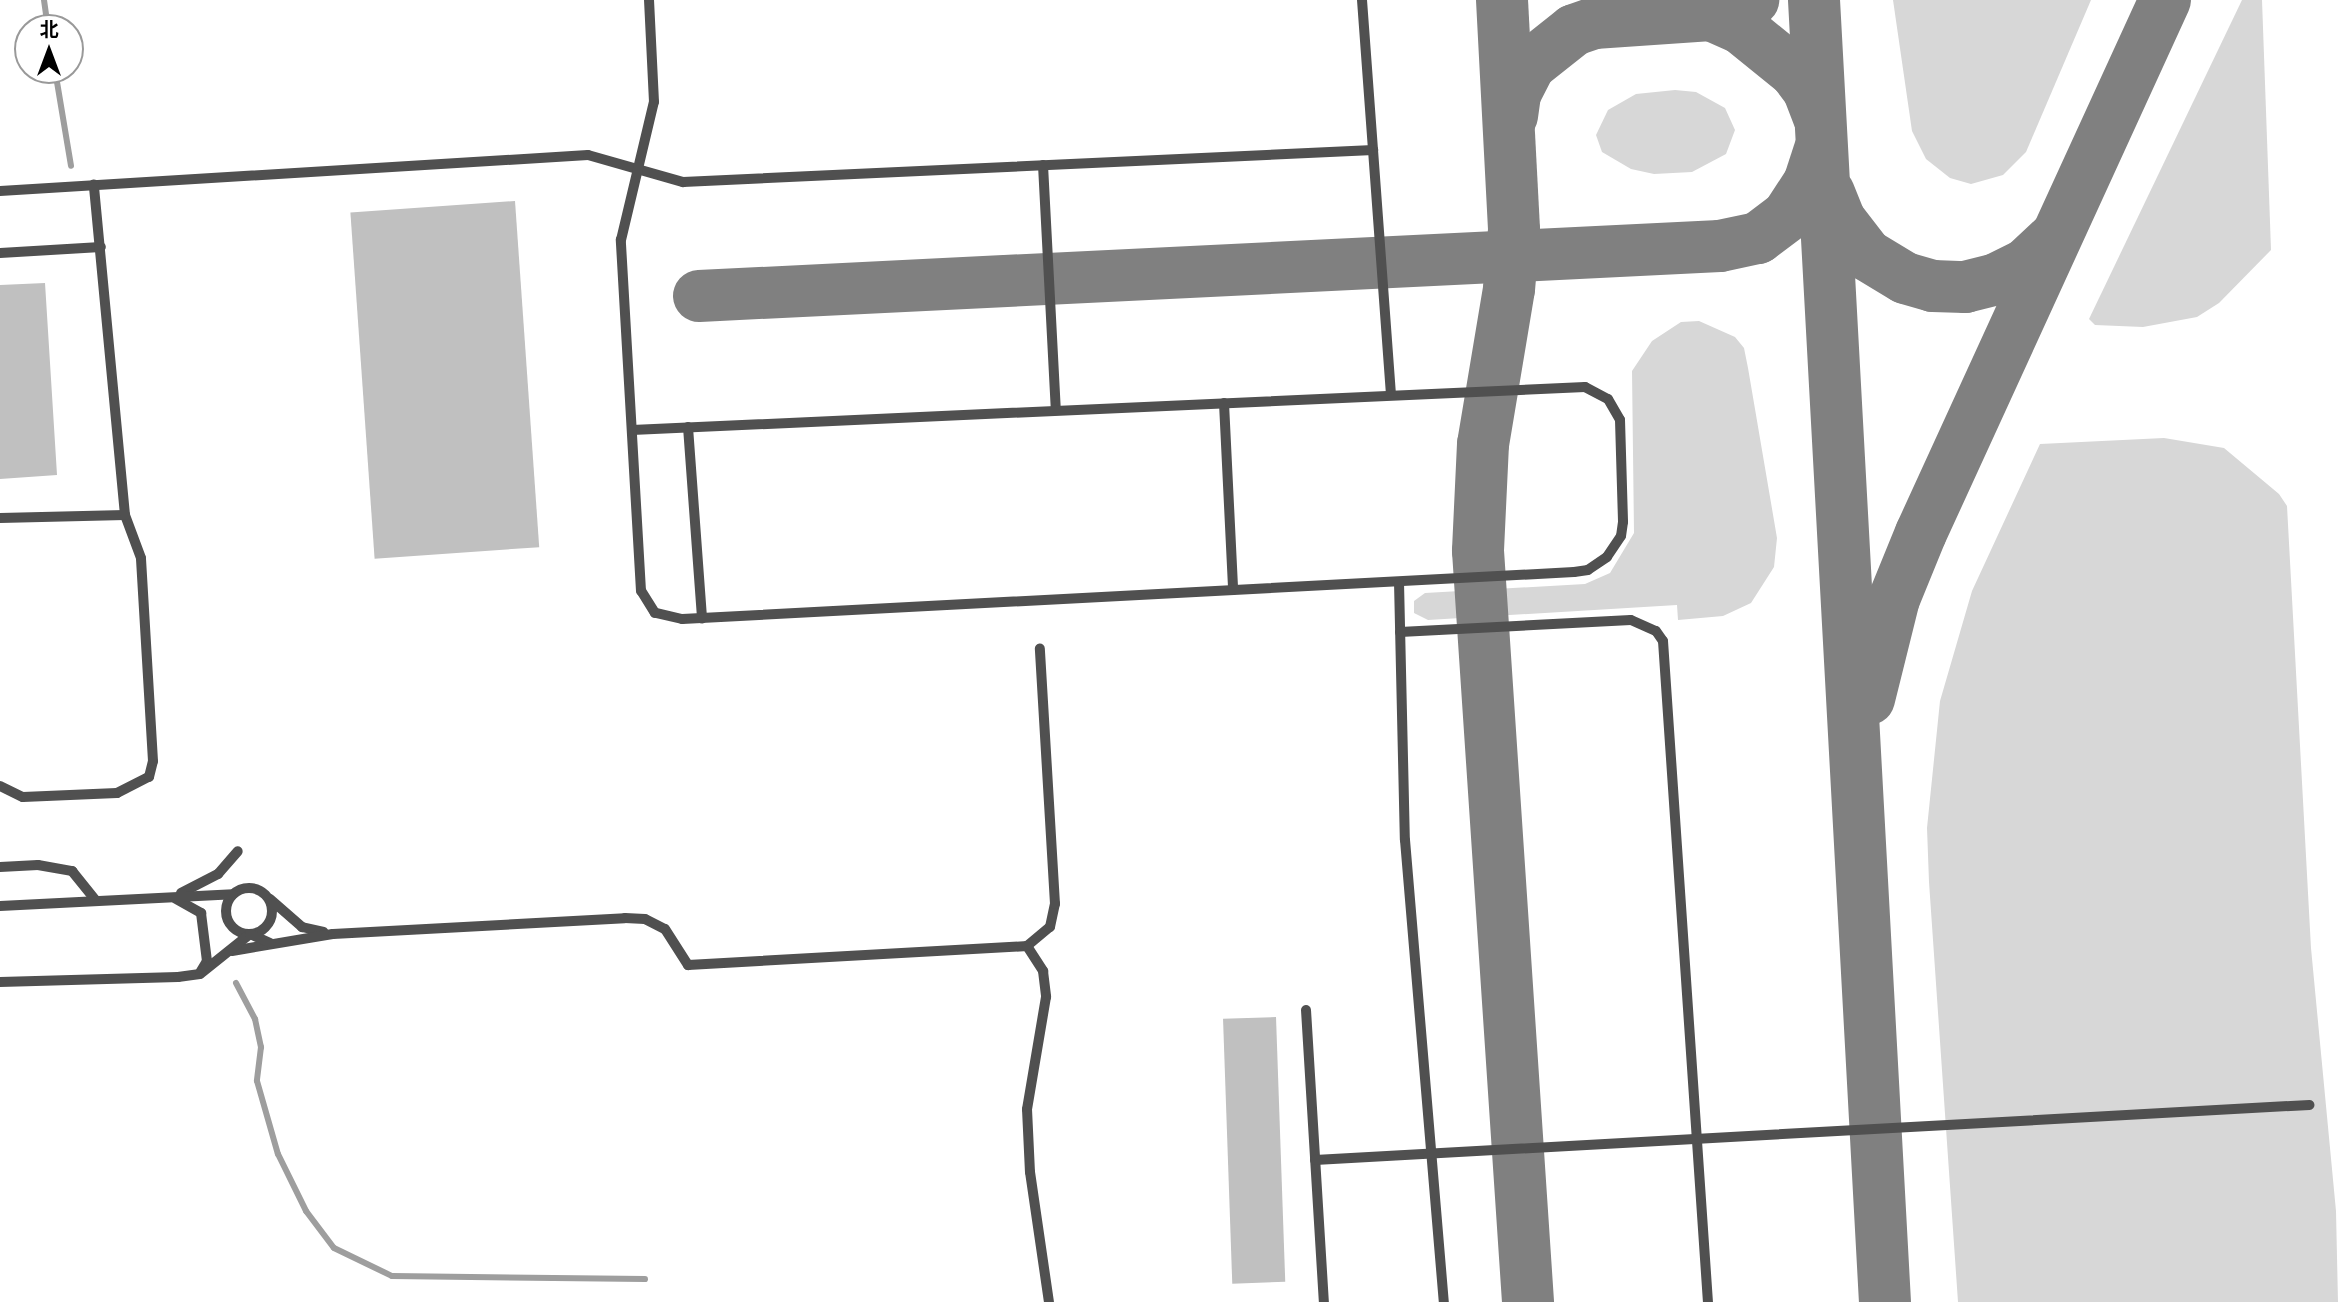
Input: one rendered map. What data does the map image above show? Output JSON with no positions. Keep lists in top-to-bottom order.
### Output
{
  "north": "top"
}
